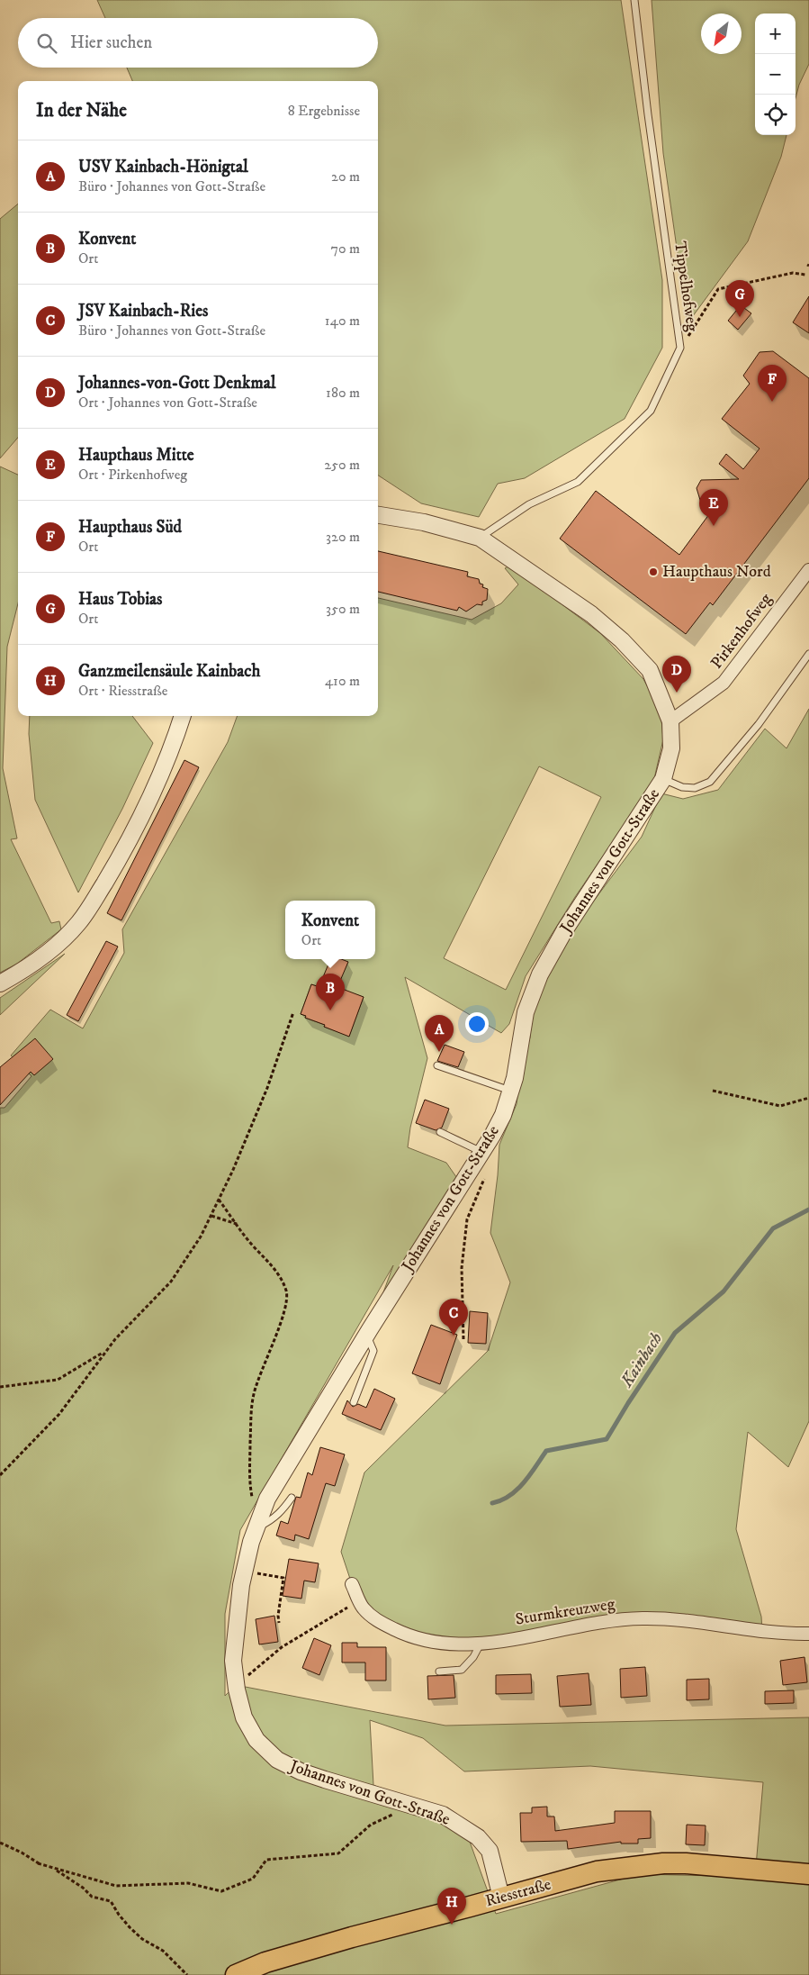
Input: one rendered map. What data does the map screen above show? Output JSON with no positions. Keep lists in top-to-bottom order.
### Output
{
  "streets": {
    "main road": ["Riesstraße"],
    "street": ["Pirkenhofweg", "Johannes von Gott-Straße", "Sturmkreuzweg"],
    "lane": ["Tippelhofweg"]
  },
  "crossings": [
    ["Tippelhofweg", "Johannes von Gott-Straße"],
    ["Pirkenhofweg", "Johannes von Gott-Straße"],
    ["Johannes von Gott-Straße", "Riesstraße"]
  ],
  "water": ["Kainbach"],
  "places": ["Haupthaus Nord"],
  "north": "bottom left",
  "page": {
    "map_buttons": ["+", "−"],
    "search": "Hier suchen",
    "heading": ["In der Nähe", "8 Ergebnisse"],
    "list": [
      {
        "mark": "A",
        "name": "USV Kainbach-Hönigtal",
        "note": "Büro · Johannes von Gott-Straße",
        "value": "20 m"
      },
      {
        "mark": "B",
        "name": "Konvent",
        "note": "Ort",
        "value": "70 m"
      },
      {
        "mark": "C",
        "name": "JSV Kainbach-Ries",
        "note": "Büro · Johannes von Gott-Straße",
        "value": "140 m"
      },
      {
        "mark": "D",
        "name": "Johannes-von-Gott Denkmal",
        "note": "Ort · Johannes von Gott-Straße",
        "value": "180 m"
      },
      {
        "mark": "E",
        "name": "Haupthaus Mitte",
        "note": "Ort · Pirkenhofweg",
        "value": "250 m"
      },
      {
        "mark": "F",
        "name": "Haupthaus Süd",
        "note": "Ort",
        "value": "320 m"
      },
      {
        "mark": "G",
        "name": "Haus Tobias",
        "note": "Ort",
        "value": "350 m"
      },
      {
        "mark": "H",
        "name": "Ganzmeilensäule Kainbach",
        "note": "Ort · Riesstraße",
        "value": "410 m"
      }
    ],
    "pins": [
      "G",
      "F",
      "E",
      "D",
      "B",
      "A",
      "C",
      "H"
    ],
    "popup": ["Konvent", "Ort"]
  }
}
